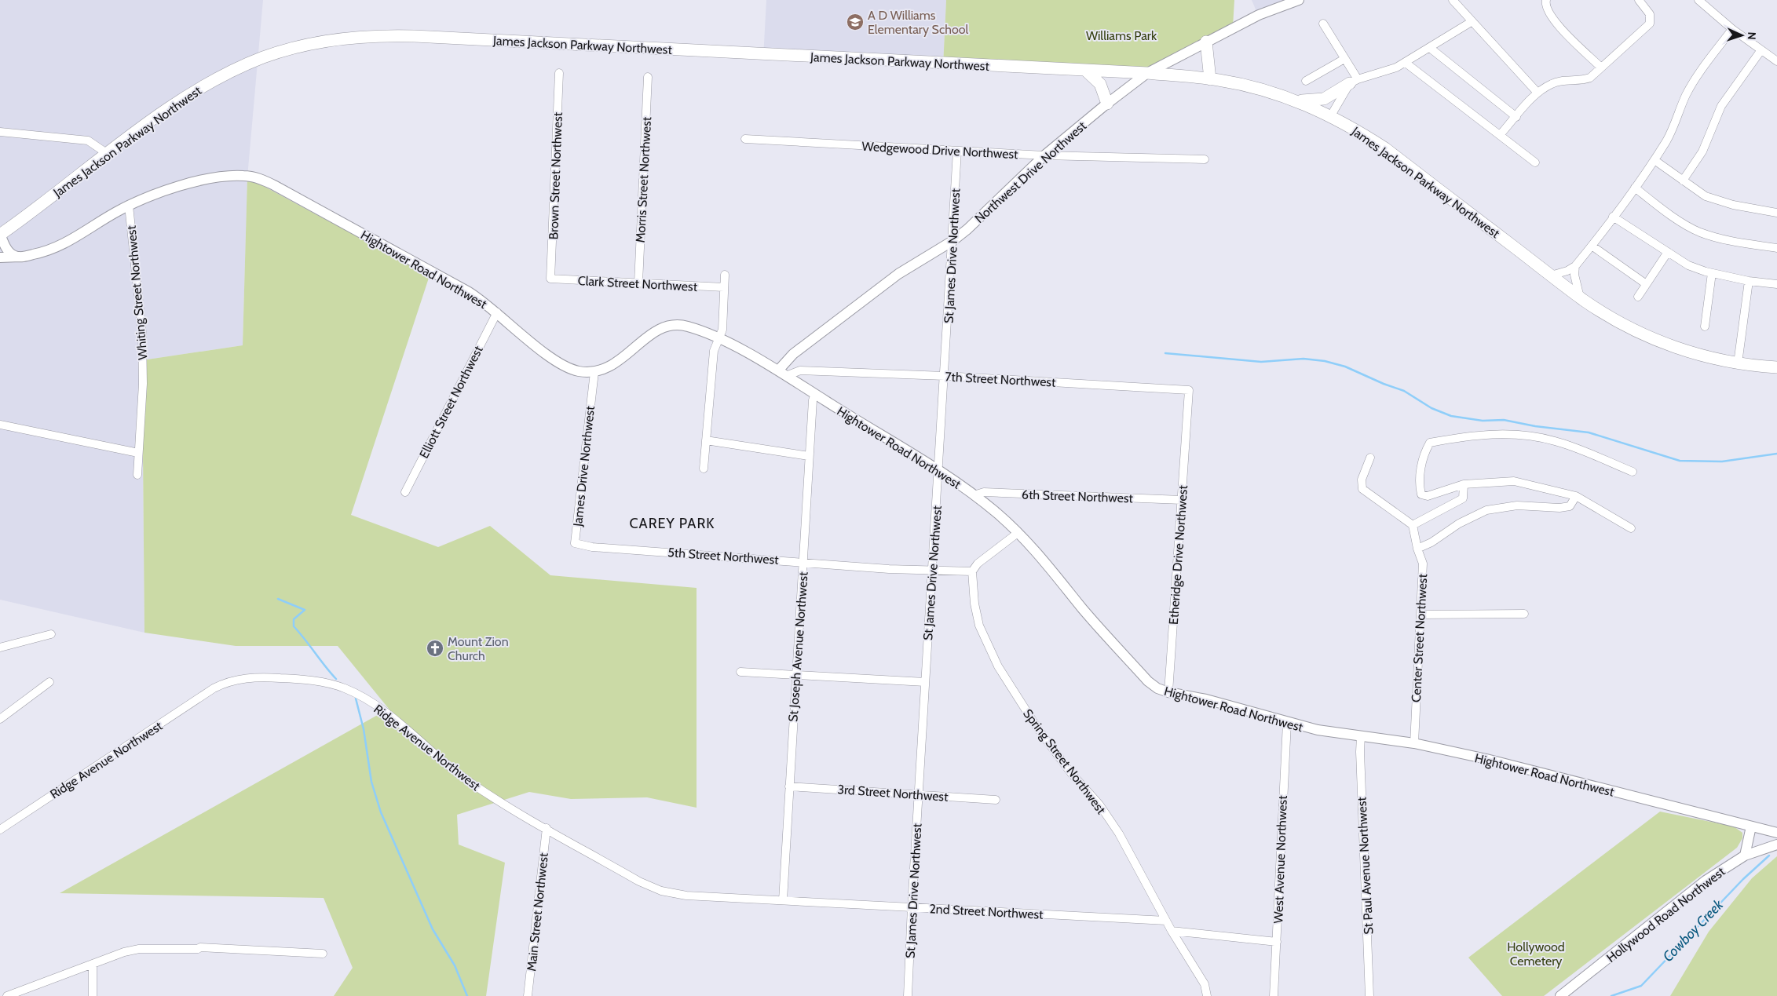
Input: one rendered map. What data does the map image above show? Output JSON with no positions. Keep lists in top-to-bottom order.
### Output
{
  "streets": {
    "main road": ["James Jackson Parkway Northwest"],
    "street": [
      "Wedgewood Drive Northwest",
      "Northwest Drive Northwest",
      "Brown Street Northwest",
      "Morris Street Northwest",
      "St James Drive Northwest",
      "Hightower Road Northwest",
      "Clark Street Northwest",
      "Whiting Street Northwest",
      "7th Street Northwest",
      "Elliott Street Northwest",
      "James Drive Northwest",
      "6th Street Northwest",
      "Etheridge Drive Northwest",
      "5th Street Northwest",
      "Center Street Northwest",
      "St Joseph Avenue Northwest",
      "Ridge Avenue Northwest",
      "Spring Street Northwest",
      "3rd Street Northwest",
      "West Avenue Northwest",
      "St Paul Avenue Northwest",
      "2nd Street Northwest",
      "Main Street Northwest",
      "Hollywood Road Northwest"
    ]
  },
  "crossings": [
    ["James Jackson Parkway Northwest", "Northwest Drive Northwest"],
    ["Wedgewood Drive Northwest", "Northwest Drive Northwest"],
    ["Wedgewood Drive Northwest", "St James Drive Northwest"],
    ["Northwest Drive Northwest", "St James Drive Northwest"],
    ["Northwest Drive Northwest", "Hightower Road Northwest"],
    ["Northwest Drive Northwest", "7th Street Northwest"],
    ["Brown Street Northwest", "Clark Street Northwest"],
    ["Morris Street Northwest", "Clark Street Northwest"],
    ["St James Drive Northwest", "Hightower Road Northwest"],
    ["St James Drive Northwest", "7th Street Northwest"],
    ["St James Drive Northwest", "5th Street Northwest"],
    ["St James Drive Northwest", "3rd Street Northwest"],
    ["St James Drive Northwest", "2nd Street Northwest"],
    ["Hightower Road Northwest", "Whiting Street Northwest"],
    ["Hightower Road Northwest", "7th Street Northwest"],
    ["Hightower Road Northwest", "Elliott Street Northwest"],
    ["Hightower Road Northwest", "James Drive Northwest"],
    ["Hightower Road Northwest", "6th Street Northwest"],
    ["Hightower Road Northwest", "Etheridge Drive Northwest"],
    ["Hightower Road Northwest", "Center Street Northwest"],
    ["Hightower Road Northwest", "St Joseph Avenue Northwest"],
    ["Hightower Road Northwest", "West Avenue Northwest"],
    ["Hightower Road Northwest", "St Paul Avenue Northwest"],
    ["7th Street Northwest", "Etheridge Drive Northwest"],
    ["James Drive Northwest", "5th Street Northwest"],
    ["6th Street Northwest", "Etheridge Drive Northwest"],
    ["5th Street Northwest", "St Joseph Avenue Northwest"],
    ["5th Street Northwest", "Spring Street Northwest"],
    ["St Joseph Avenue Northwest", "Ridge Avenue Northwest"],
    ["St Joseph Avenue Northwest", "3rd Street Northwest"],
    ["St Joseph Avenue Northwest", "2nd Street Northwest"],
    ["Ridge Avenue Northwest", "2nd Street Northwest"],
    ["Ridge Avenue Northwest", "Main Street Northwest"],
    ["Spring Street Northwest", "2nd Street Northwest"]
  ],
  "districts": ["CAREY PARK"],
  "water": ["Cowboy Creek"],
  "parks": ["Williams Park", "Hollywood Cemetery"],
  "places": {
    "school or university": ["A D Williams Elementary School"],
    "church": ["Mount Zion Church"]
  },
  "north": "right"
}
